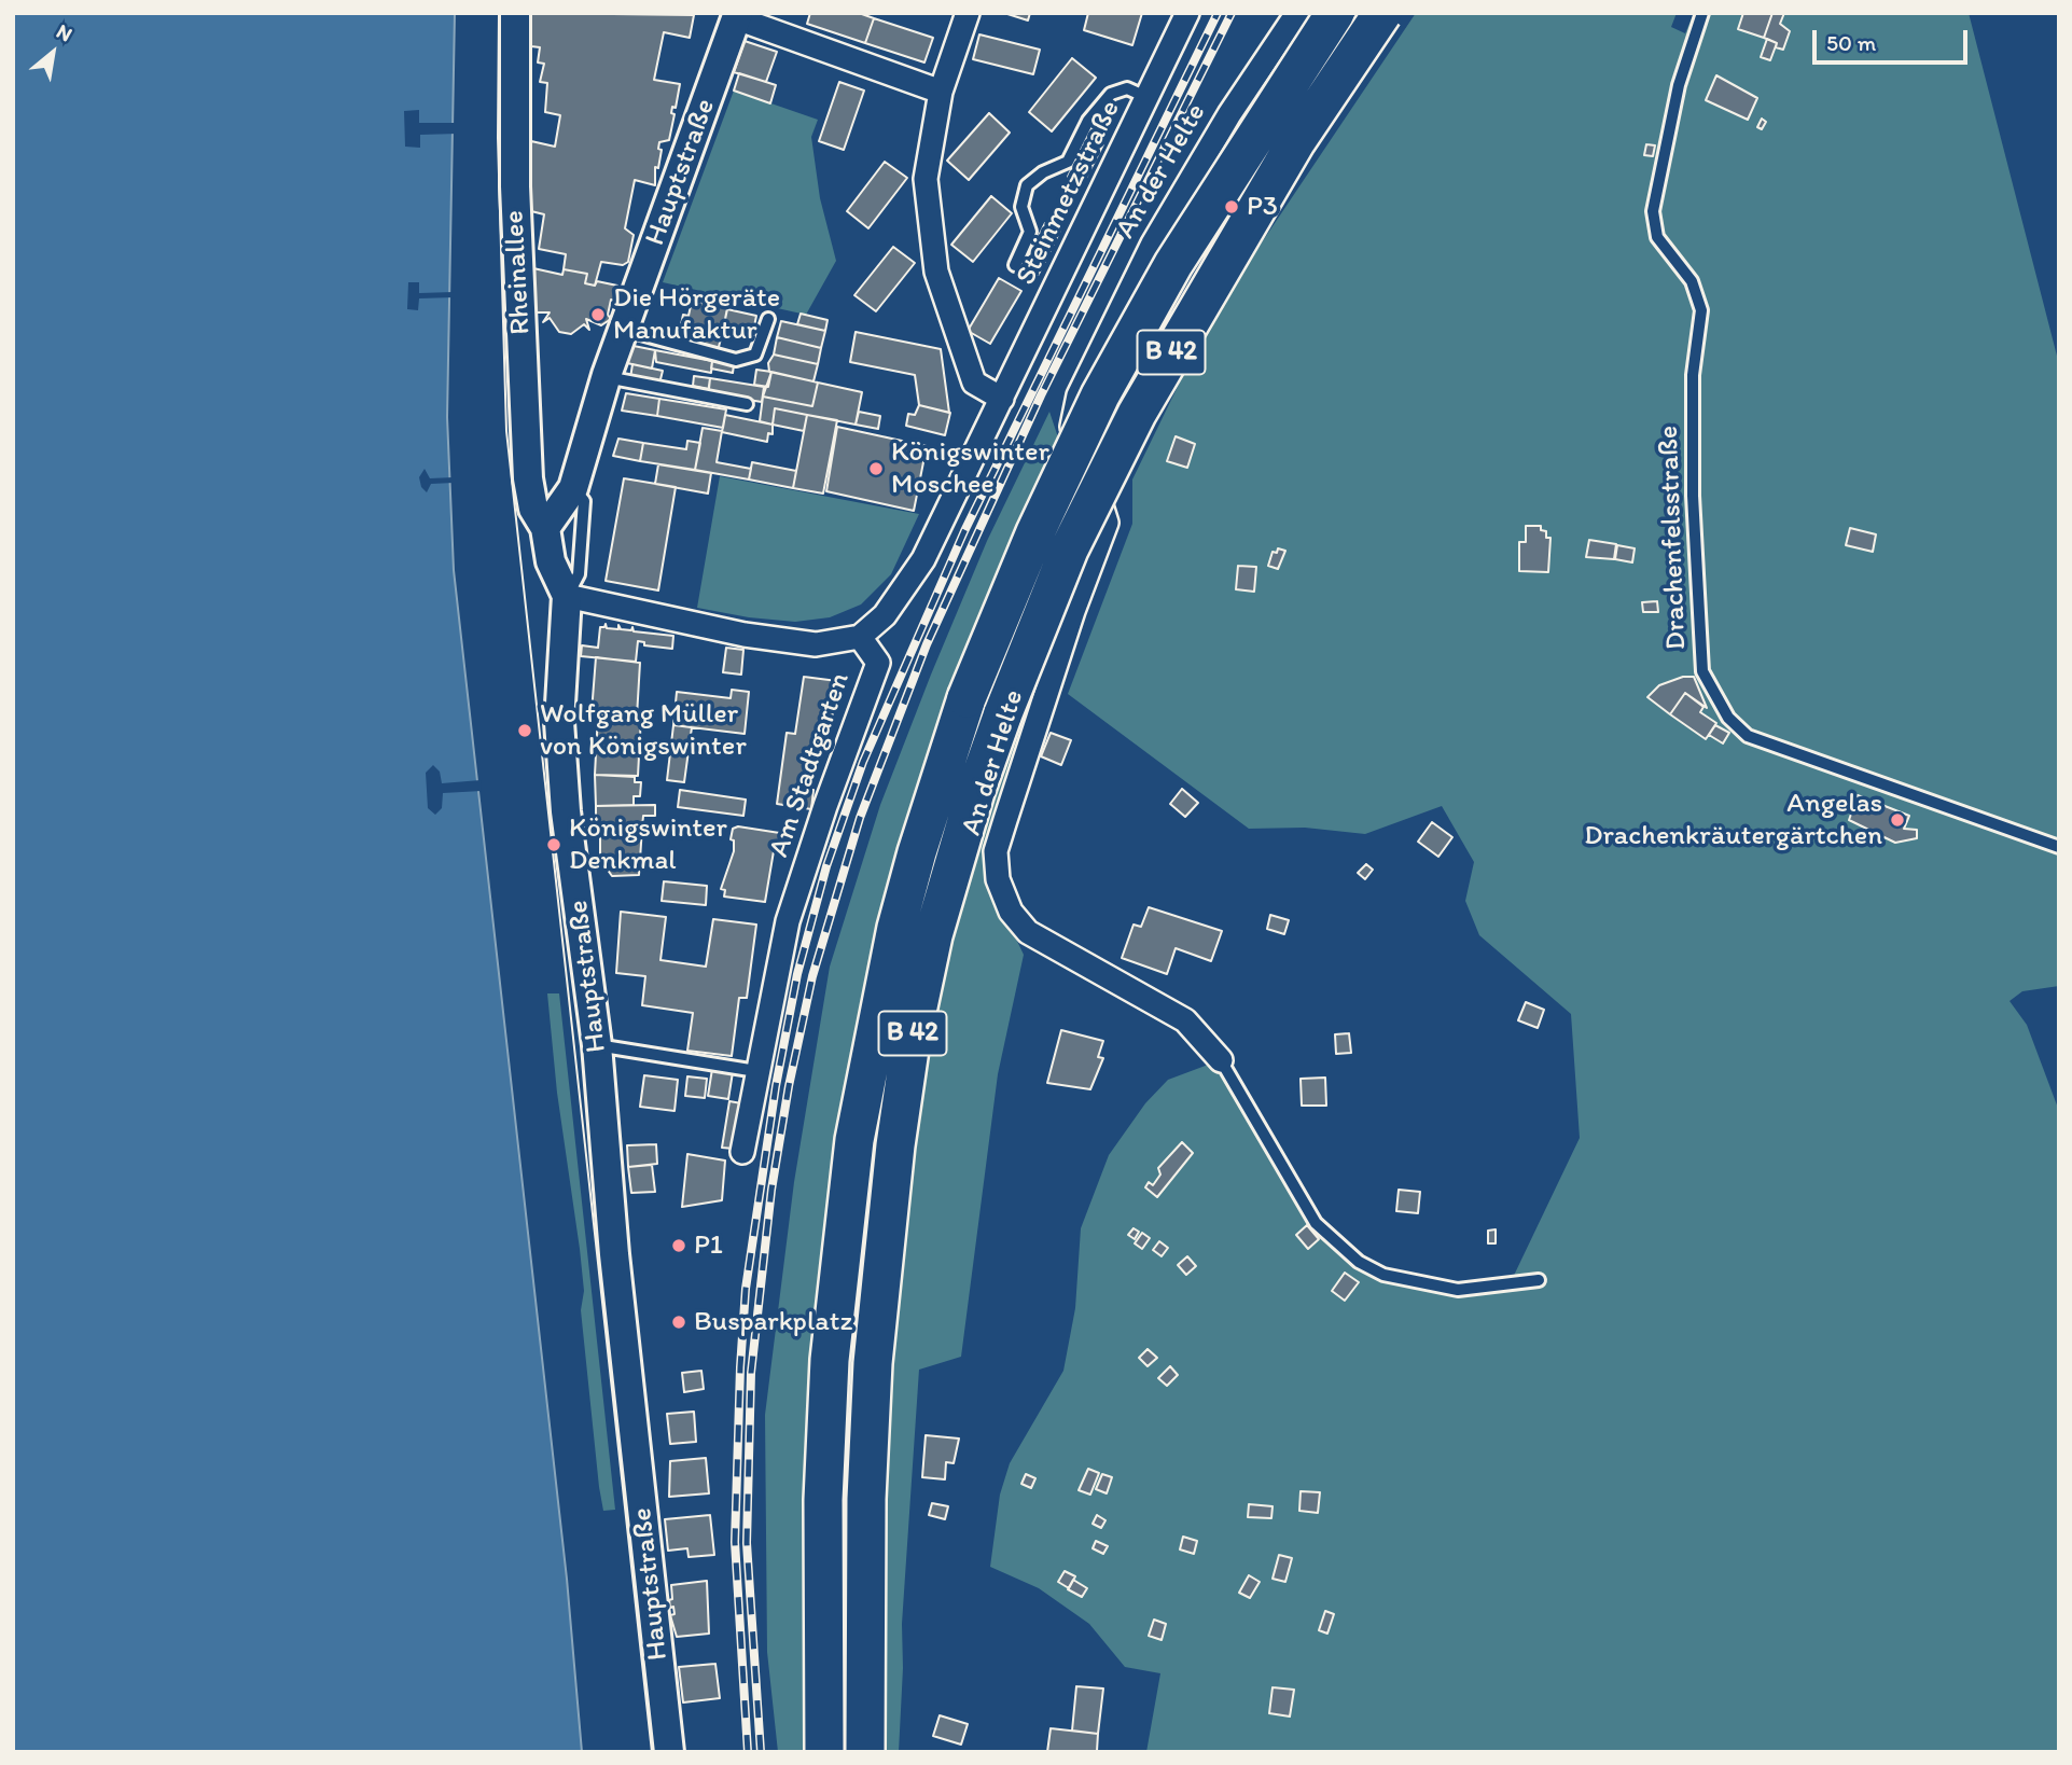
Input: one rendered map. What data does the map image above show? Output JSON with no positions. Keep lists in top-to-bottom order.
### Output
{
  "streets": {
    "highway": ["B 42"],
    "street": [
      "An der Helte",
      "Hauptstraße",
      "Steinmetzstraße",
      "Rheinallee",
      "Am Stadtgarten"
    ],
    "lane": ["Drachenfelsstraße"]
  },
  "crossings": [
    ["Hauptstraße", "Rheinallee"],
    ["Steinmetzstraße", "Am Stadtgarten"]
  ],
  "places": [
    "P3",
    "Die Hörgeräte Manufaktur",
    "Königswinter Moschee",
    "Wolfgang Müller von Königswinter",
    "Angelas Drachenkräutergärtchen",
    "Königswinter Denkmal",
    "P1",
    "Busparkplatz"
  ],
  "scale_bar": "50 m",
  "north": "top right"
}
